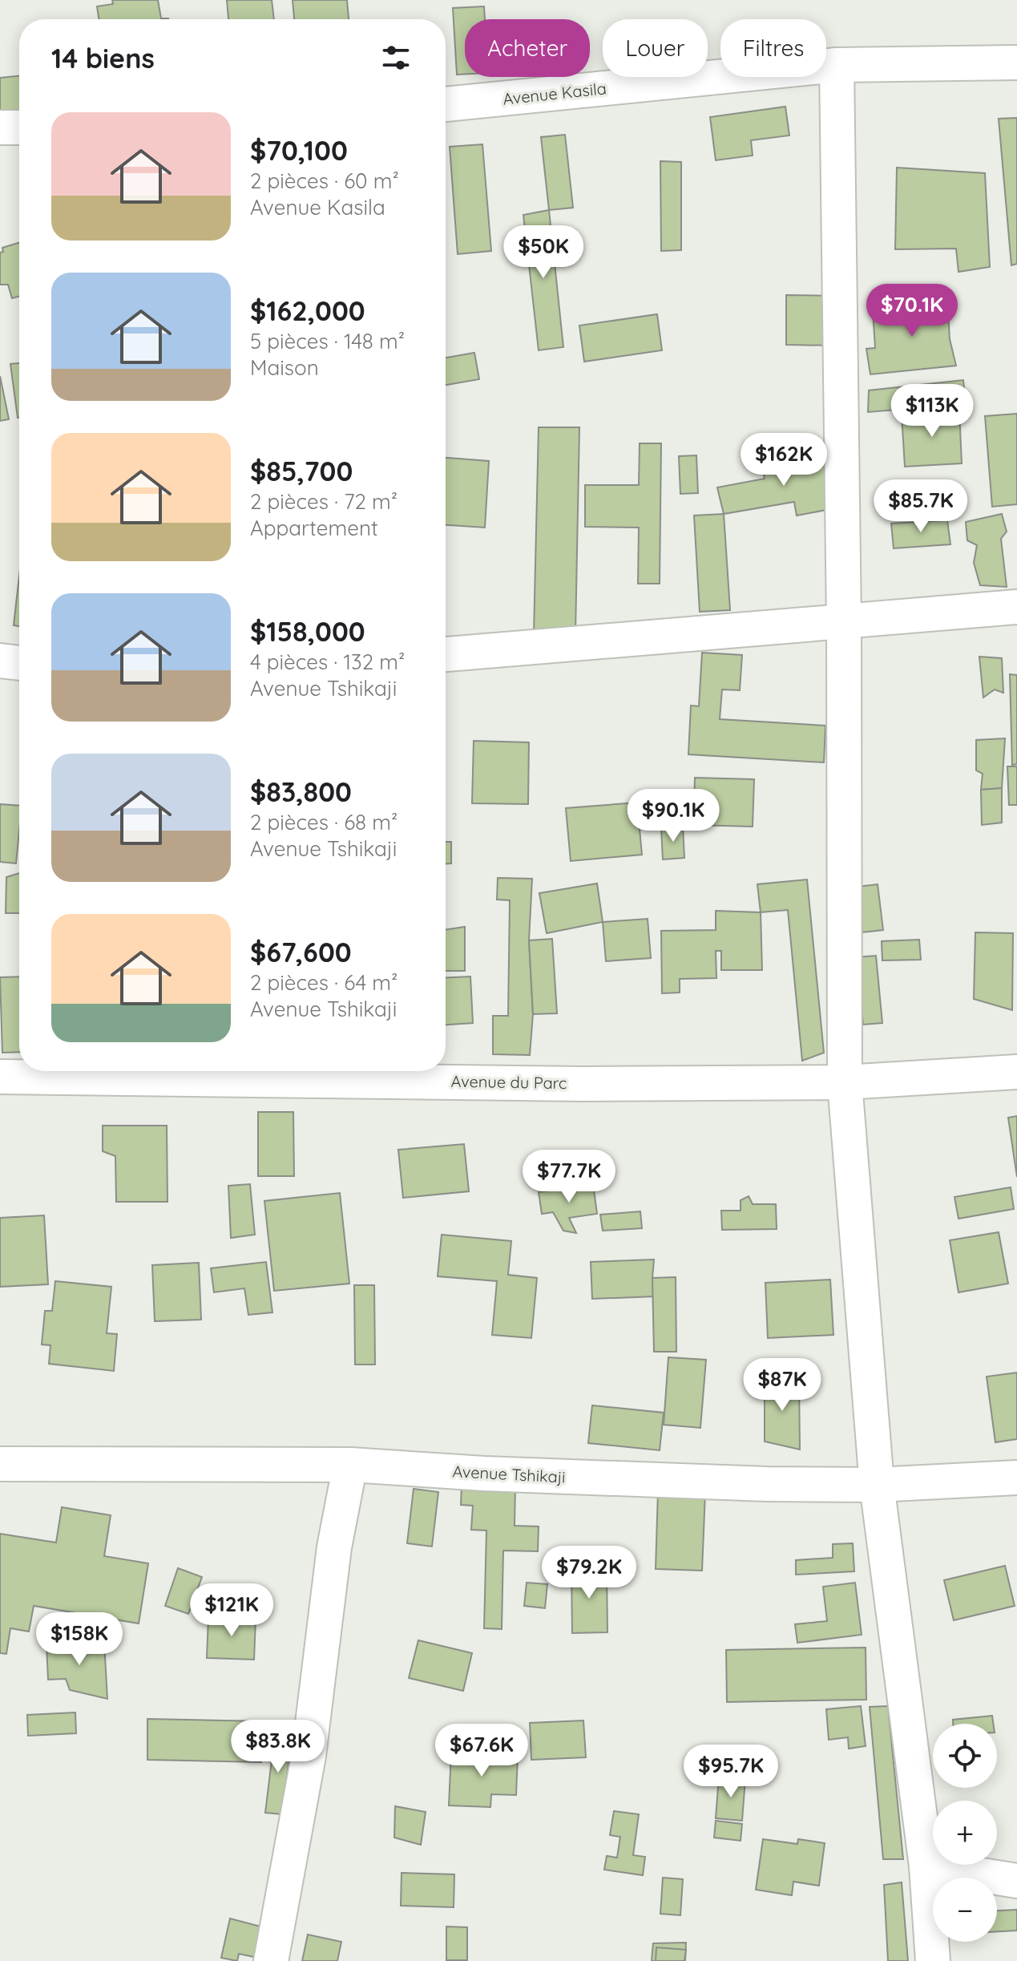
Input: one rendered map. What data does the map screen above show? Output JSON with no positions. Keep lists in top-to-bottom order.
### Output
{
  "streets": {
    "street": ["Avenue Kasila", "Avenue du Parc", "Avenue Tshikaji"]
  },
  "page": {
    "chip": ["Acheter", "Louer", "Filtres"],
    "heading": "14 biens",
    "list": [
      {
        "name": "$70,100",
        "note": "2 pièces · 60 m² · Avenue Kasila"
      },
      {
        "name": "$162,000",
        "note": "5 pièces · 148 m² · Maison"
      },
      {
        "name": "$85,700",
        "note": "2 pièces · 72 m² · Appartement"
      },
      {
        "name": "$158,000",
        "note": "4 pièces · 132 m² · Avenue Tshikaji"
      },
      {
        "name": "$83,800",
        "note": "2 pièces · 68 m² · Avenue Tshikaji"
      },
      {
        "name": "$67,600",
        "note": "2 pièces · 64 m² · Avenue Tshikaji"
      }
    ],
    "price": [
      "$50K",
      "$70.1K",
      "$113K",
      "$162K",
      "$85.7K",
      "$90.1K",
      "$77.7K",
      "$87K",
      "$79.2K",
      "$121K",
      "$158K",
      "$83.8K",
      "$67.6K",
      "$95.7K"
    ],
    "map_buttons": ["+", "−"]
  }
}
